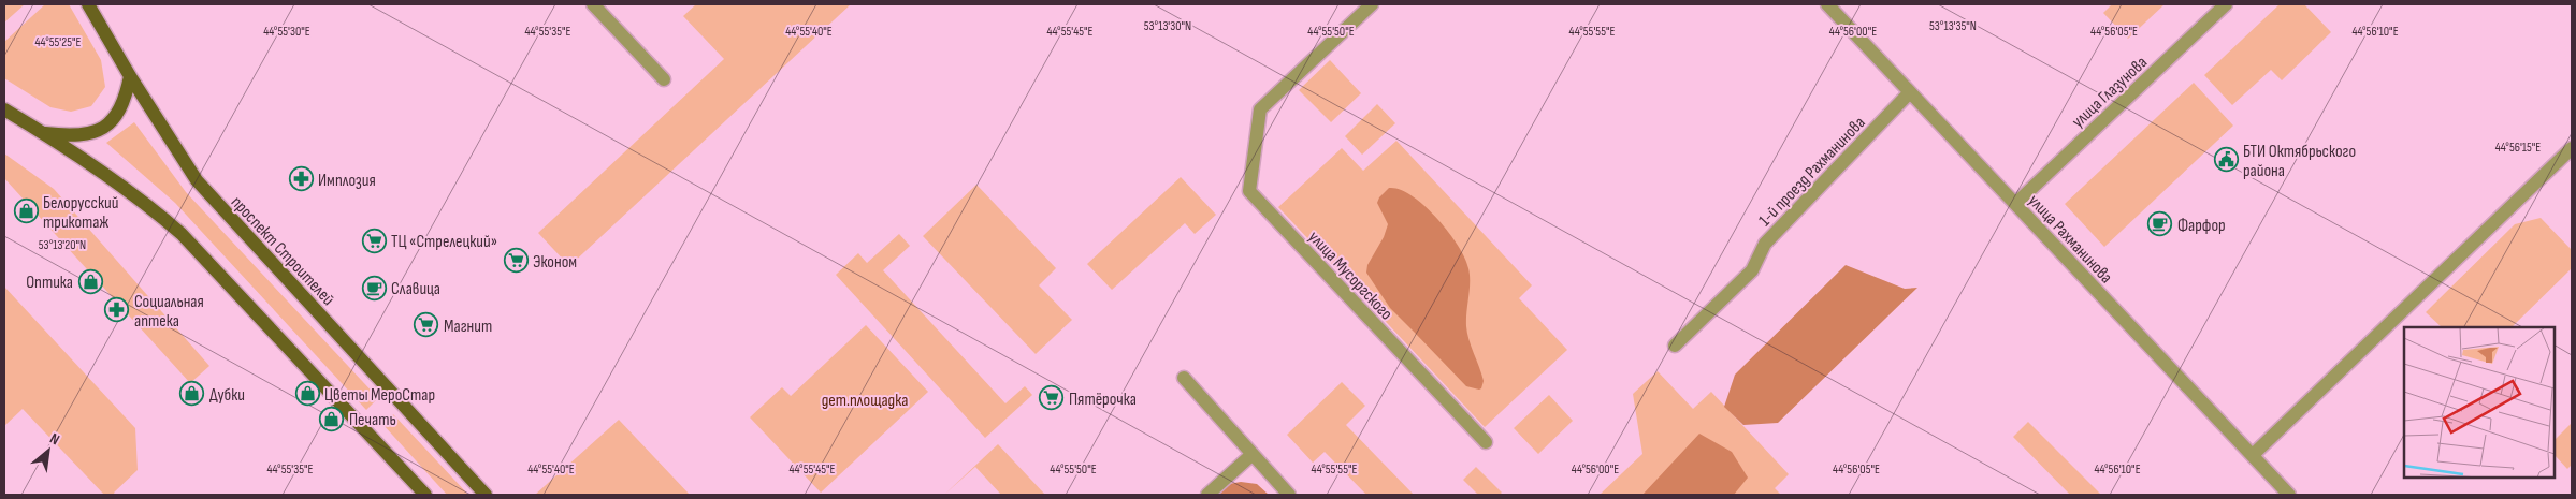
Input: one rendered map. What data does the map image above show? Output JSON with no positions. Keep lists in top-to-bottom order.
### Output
{
  "streets": {
    "main road": ["проспект Строителей"],
    "street": [
      "улица Глазунова",
      "1-й проезд Рахманинова",
      "улица Рахманинова",
      "улица Мусоргского"
    ]
  },
  "crossings": [
    ["улица Глазунова", "улица Рахманинова"],
    ["1-й проезд Рахманинова", "улица Рахманинова"]
  ],
  "parks": ["дет.площадка"],
  "places": {
    "public building": ["БТИ Октябрьского района"],
    "pharmacy": ["Имплозия", "Социальная аптека"],
    "shop": [
      "Белорусский трикотаж",
      "Оптика",
      "Дубки",
      "Цветы МероСтар",
      "Печать"
    ],
    "cafe": ["Фарфор", "Славица"],
    "supermarket": [
      "ТЦ «Стрелецкий»",
      "Эконом",
      "Магнит",
      "Пятёрочка"
    ]
  },
  "north": "top right",
  "coordinates": [
    "53°13'30\"N",
    "53°13'35\"N",
    "44°55'30\"E",
    "44°55'35\"E",
    "44°55'40\"E",
    "44°55'45\"E",
    "44°55'50\"E",
    "44°55'55\"E",
    "44°56'00\"E",
    "44°56'05\"E",
    "44°56'10\"E",
    "44°55'25\"E",
    "44°56'15\"E",
    "53°13'20\"N"
  ]
}
